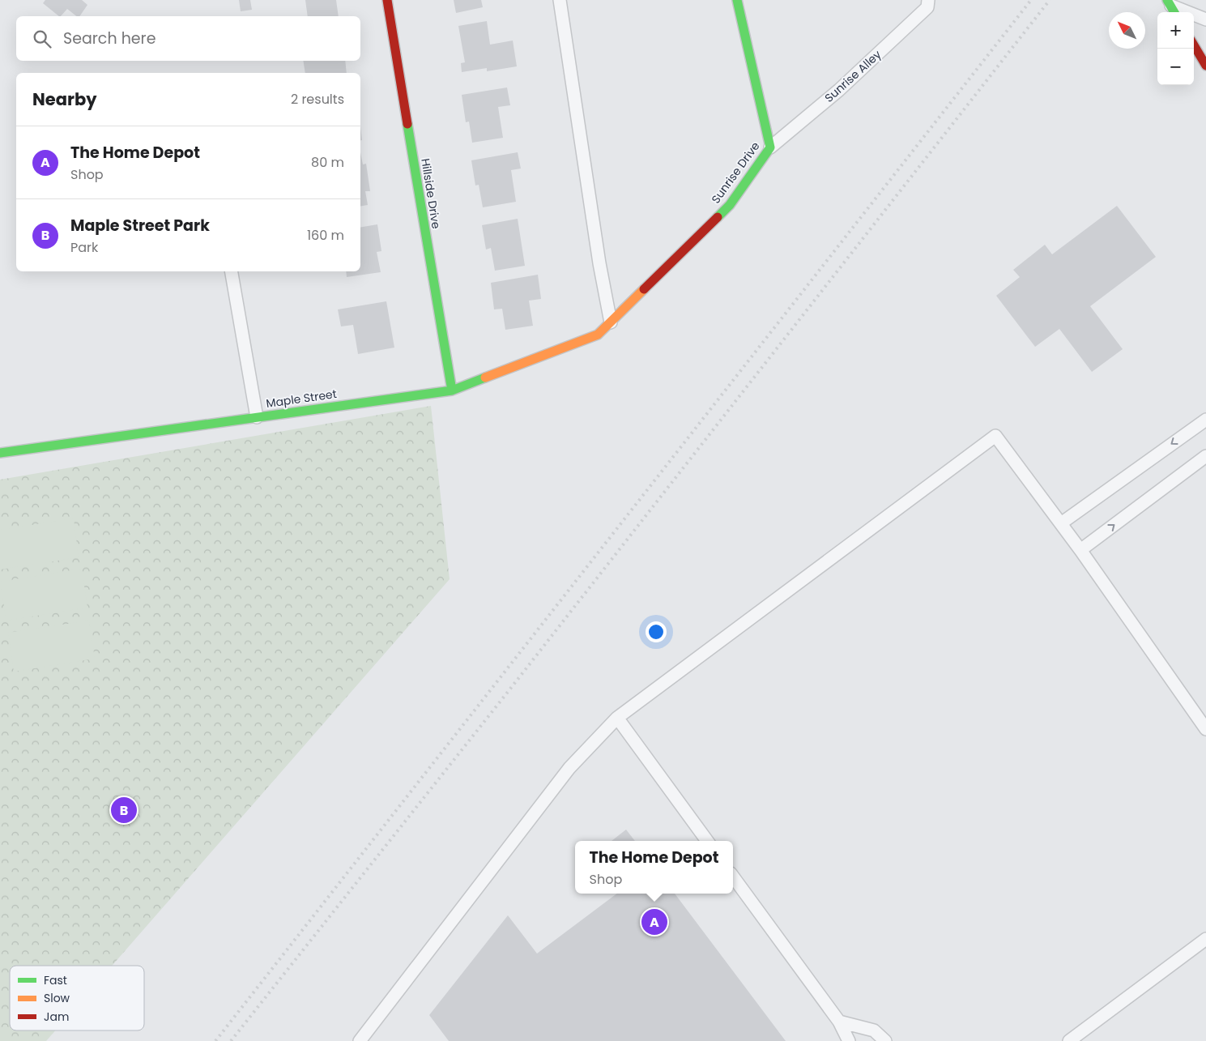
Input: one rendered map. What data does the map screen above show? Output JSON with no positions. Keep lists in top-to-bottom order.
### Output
{
  "streets": {
    "street": ["Sunrise Drive", "Hillside Drive", "Maple Street"],
    "lane": ["Sunrise Alley"]
  },
  "crossings": [
    ["Sunrise Alley", "Sunrise Drive"],
    ["Sunrise Drive", "Maple Street"],
    ["Hillside Drive", "Maple Street"]
  ],
  "legend": ["Fast", "Slow", "Jam"],
  "north": "top left",
  "page": {
    "map_buttons": ["+", "−"],
    "search": "Search here",
    "heading": ["Nearby", "2 results"],
    "list": [
      {
        "mark": "A",
        "name": "The Home Depot",
        "note": "Shop",
        "value": "80 m"
      },
      {
        "mark": "B",
        "name": "Maple Street Park",
        "note": "Park",
        "value": "160 m"
      }
    ],
    "pins": ["B", "A"],
    "popup": ["The Home Depot", "Shop"]
  }
}
